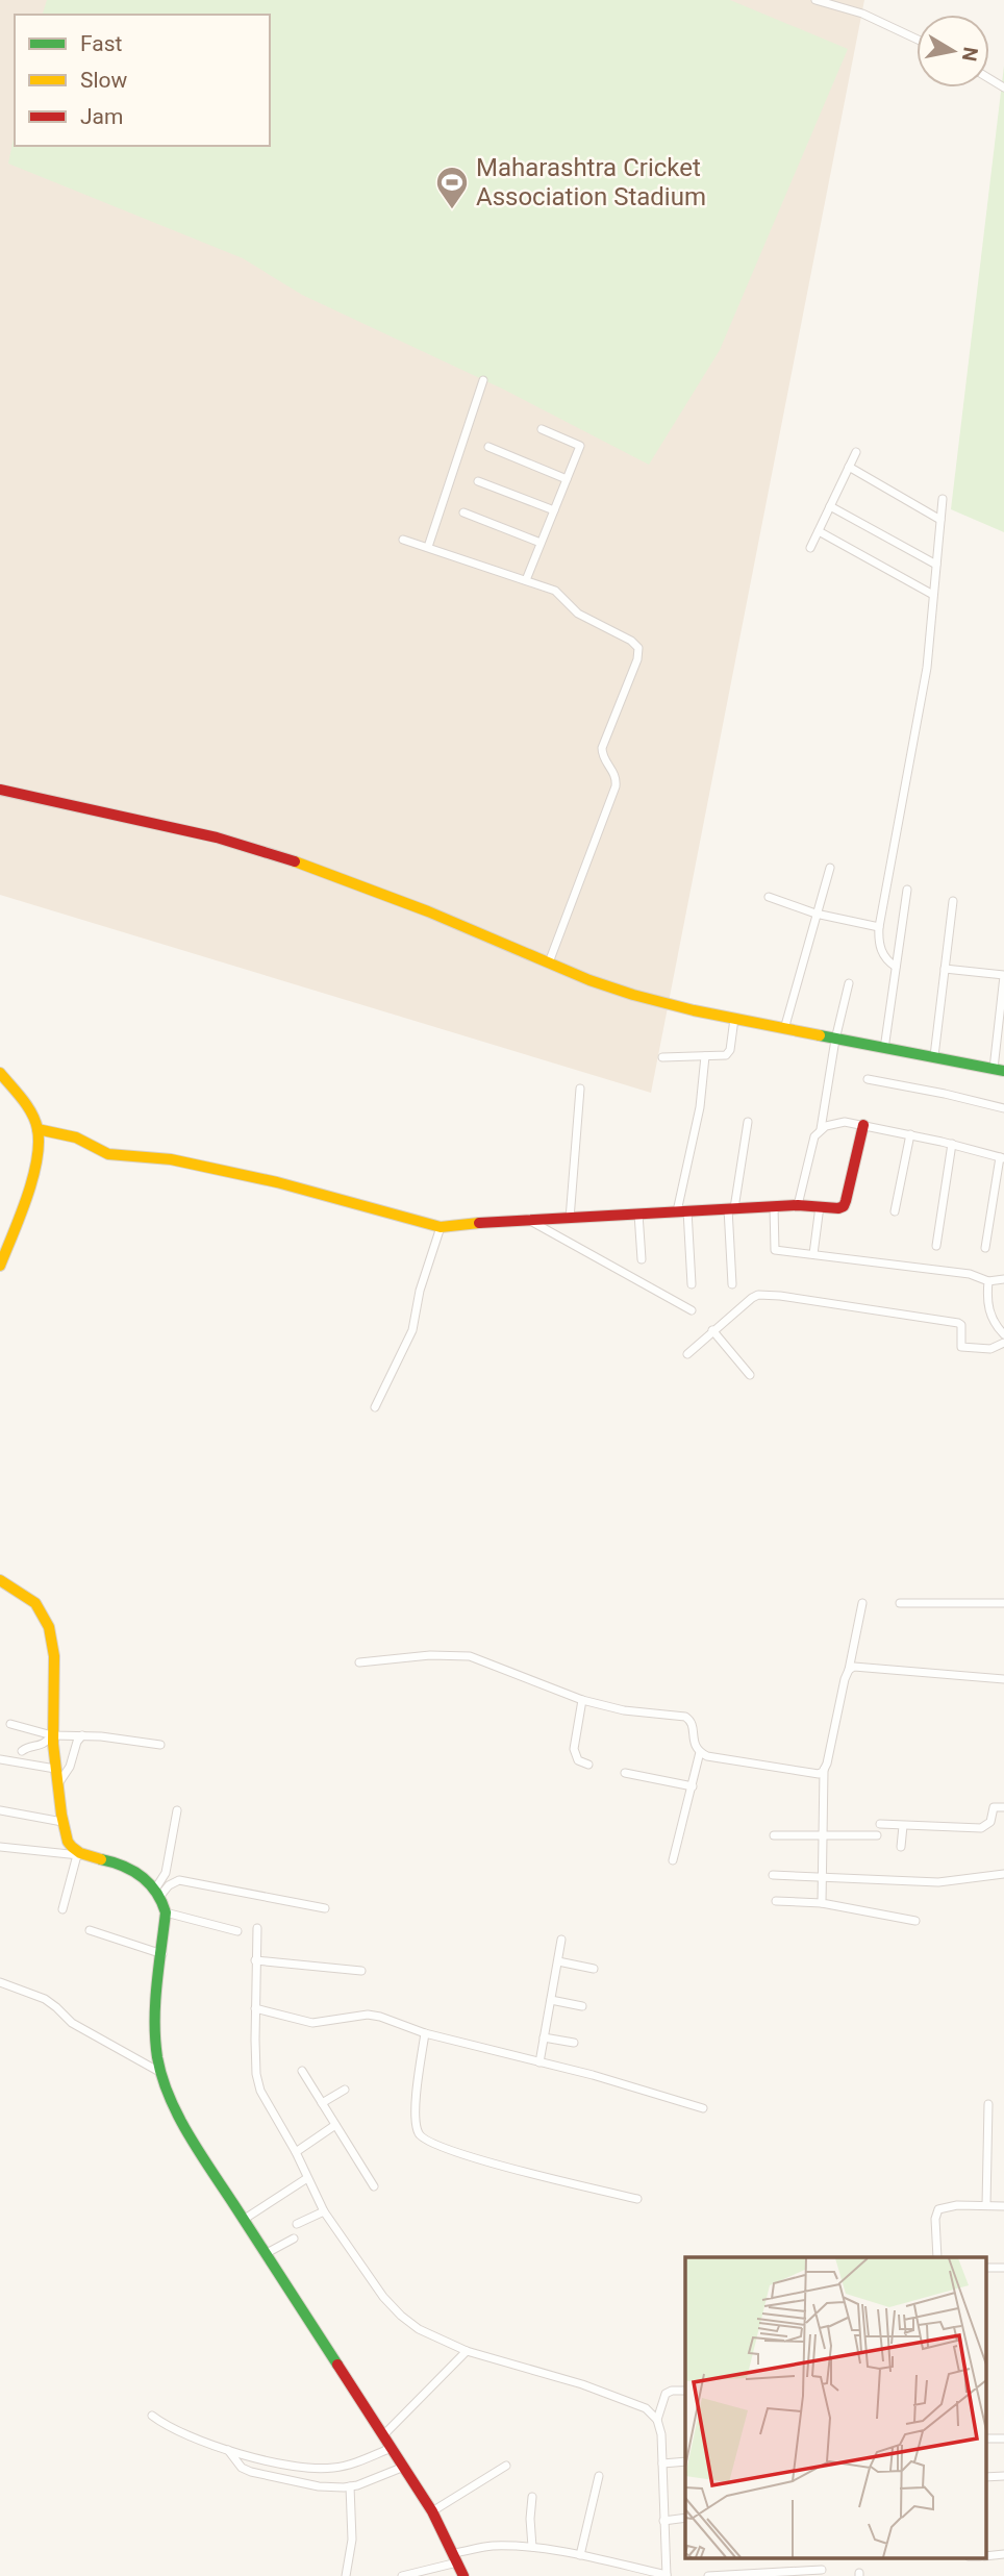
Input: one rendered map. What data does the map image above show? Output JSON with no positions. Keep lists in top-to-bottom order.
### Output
{
  "places": {
    "sports": ["Maharashtra Cricket Association Stadium"]
  },
  "legend": ["Fast", "Slow", "Jam"],
  "north": "right"
}
